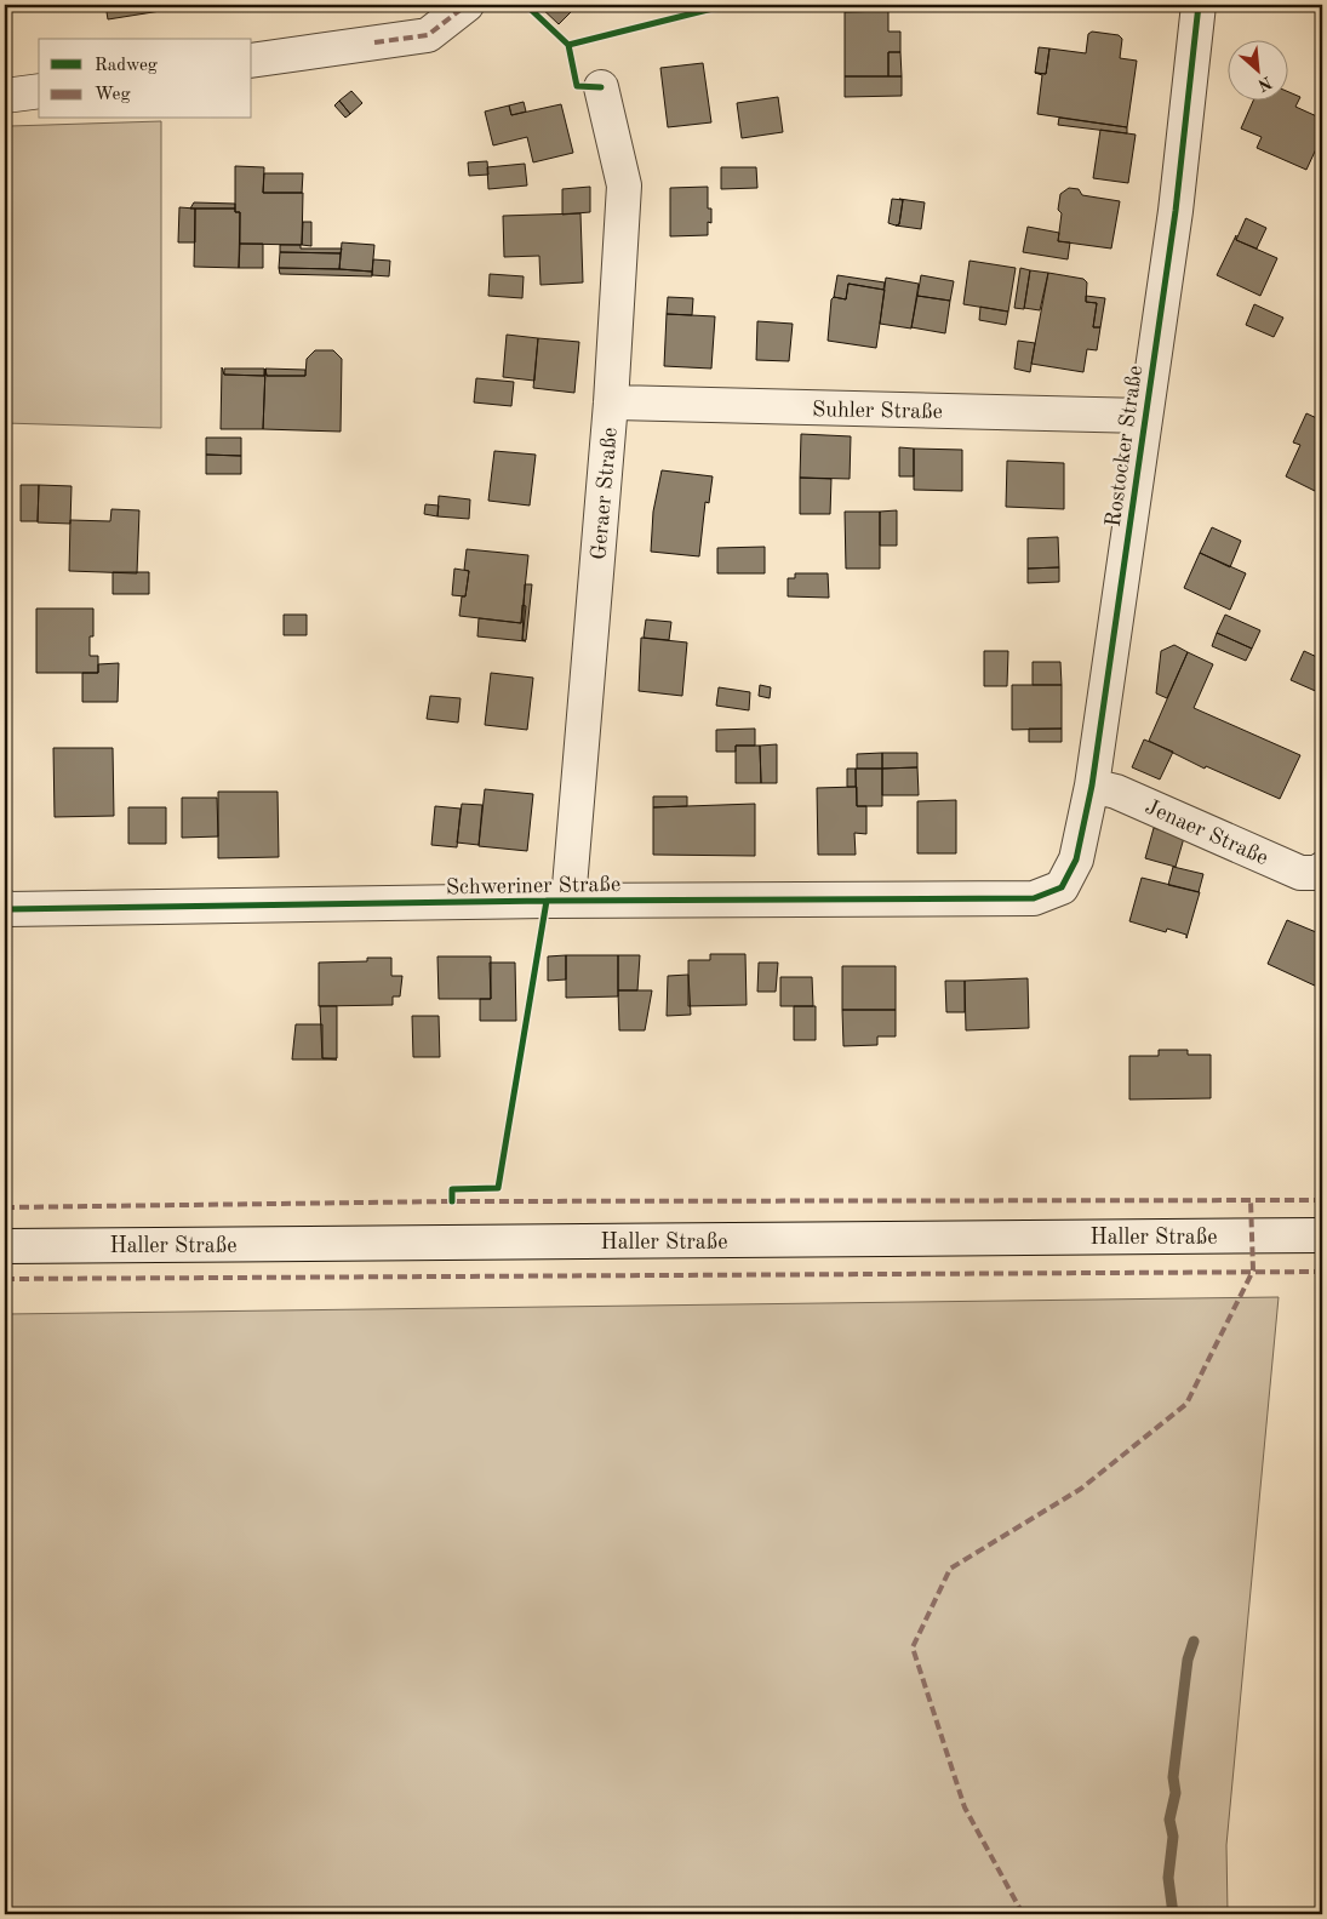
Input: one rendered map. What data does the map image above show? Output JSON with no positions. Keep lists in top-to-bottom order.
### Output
{
  "streets": {
    "street": [
      "Suhler Straße",
      "Rostocker Straße",
      "Geraer Straße",
      "Jenaer Straße",
      "Schweriner Straße",
      "Haller Straße"
    ]
  },
  "crossings": [
    ["Suhler Straße", "Rostocker Straße"],
    ["Suhler Straße", "Geraer Straße"],
    ["Rostocker Straße", "Jenaer Straße"],
    ["Rostocker Straße", "Schweriner Straße"],
    ["Geraer Straße", "Schweriner Straße"]
  ],
  "legend": ["Radweg", "Weg"],
  "north": "bottom right"
}
